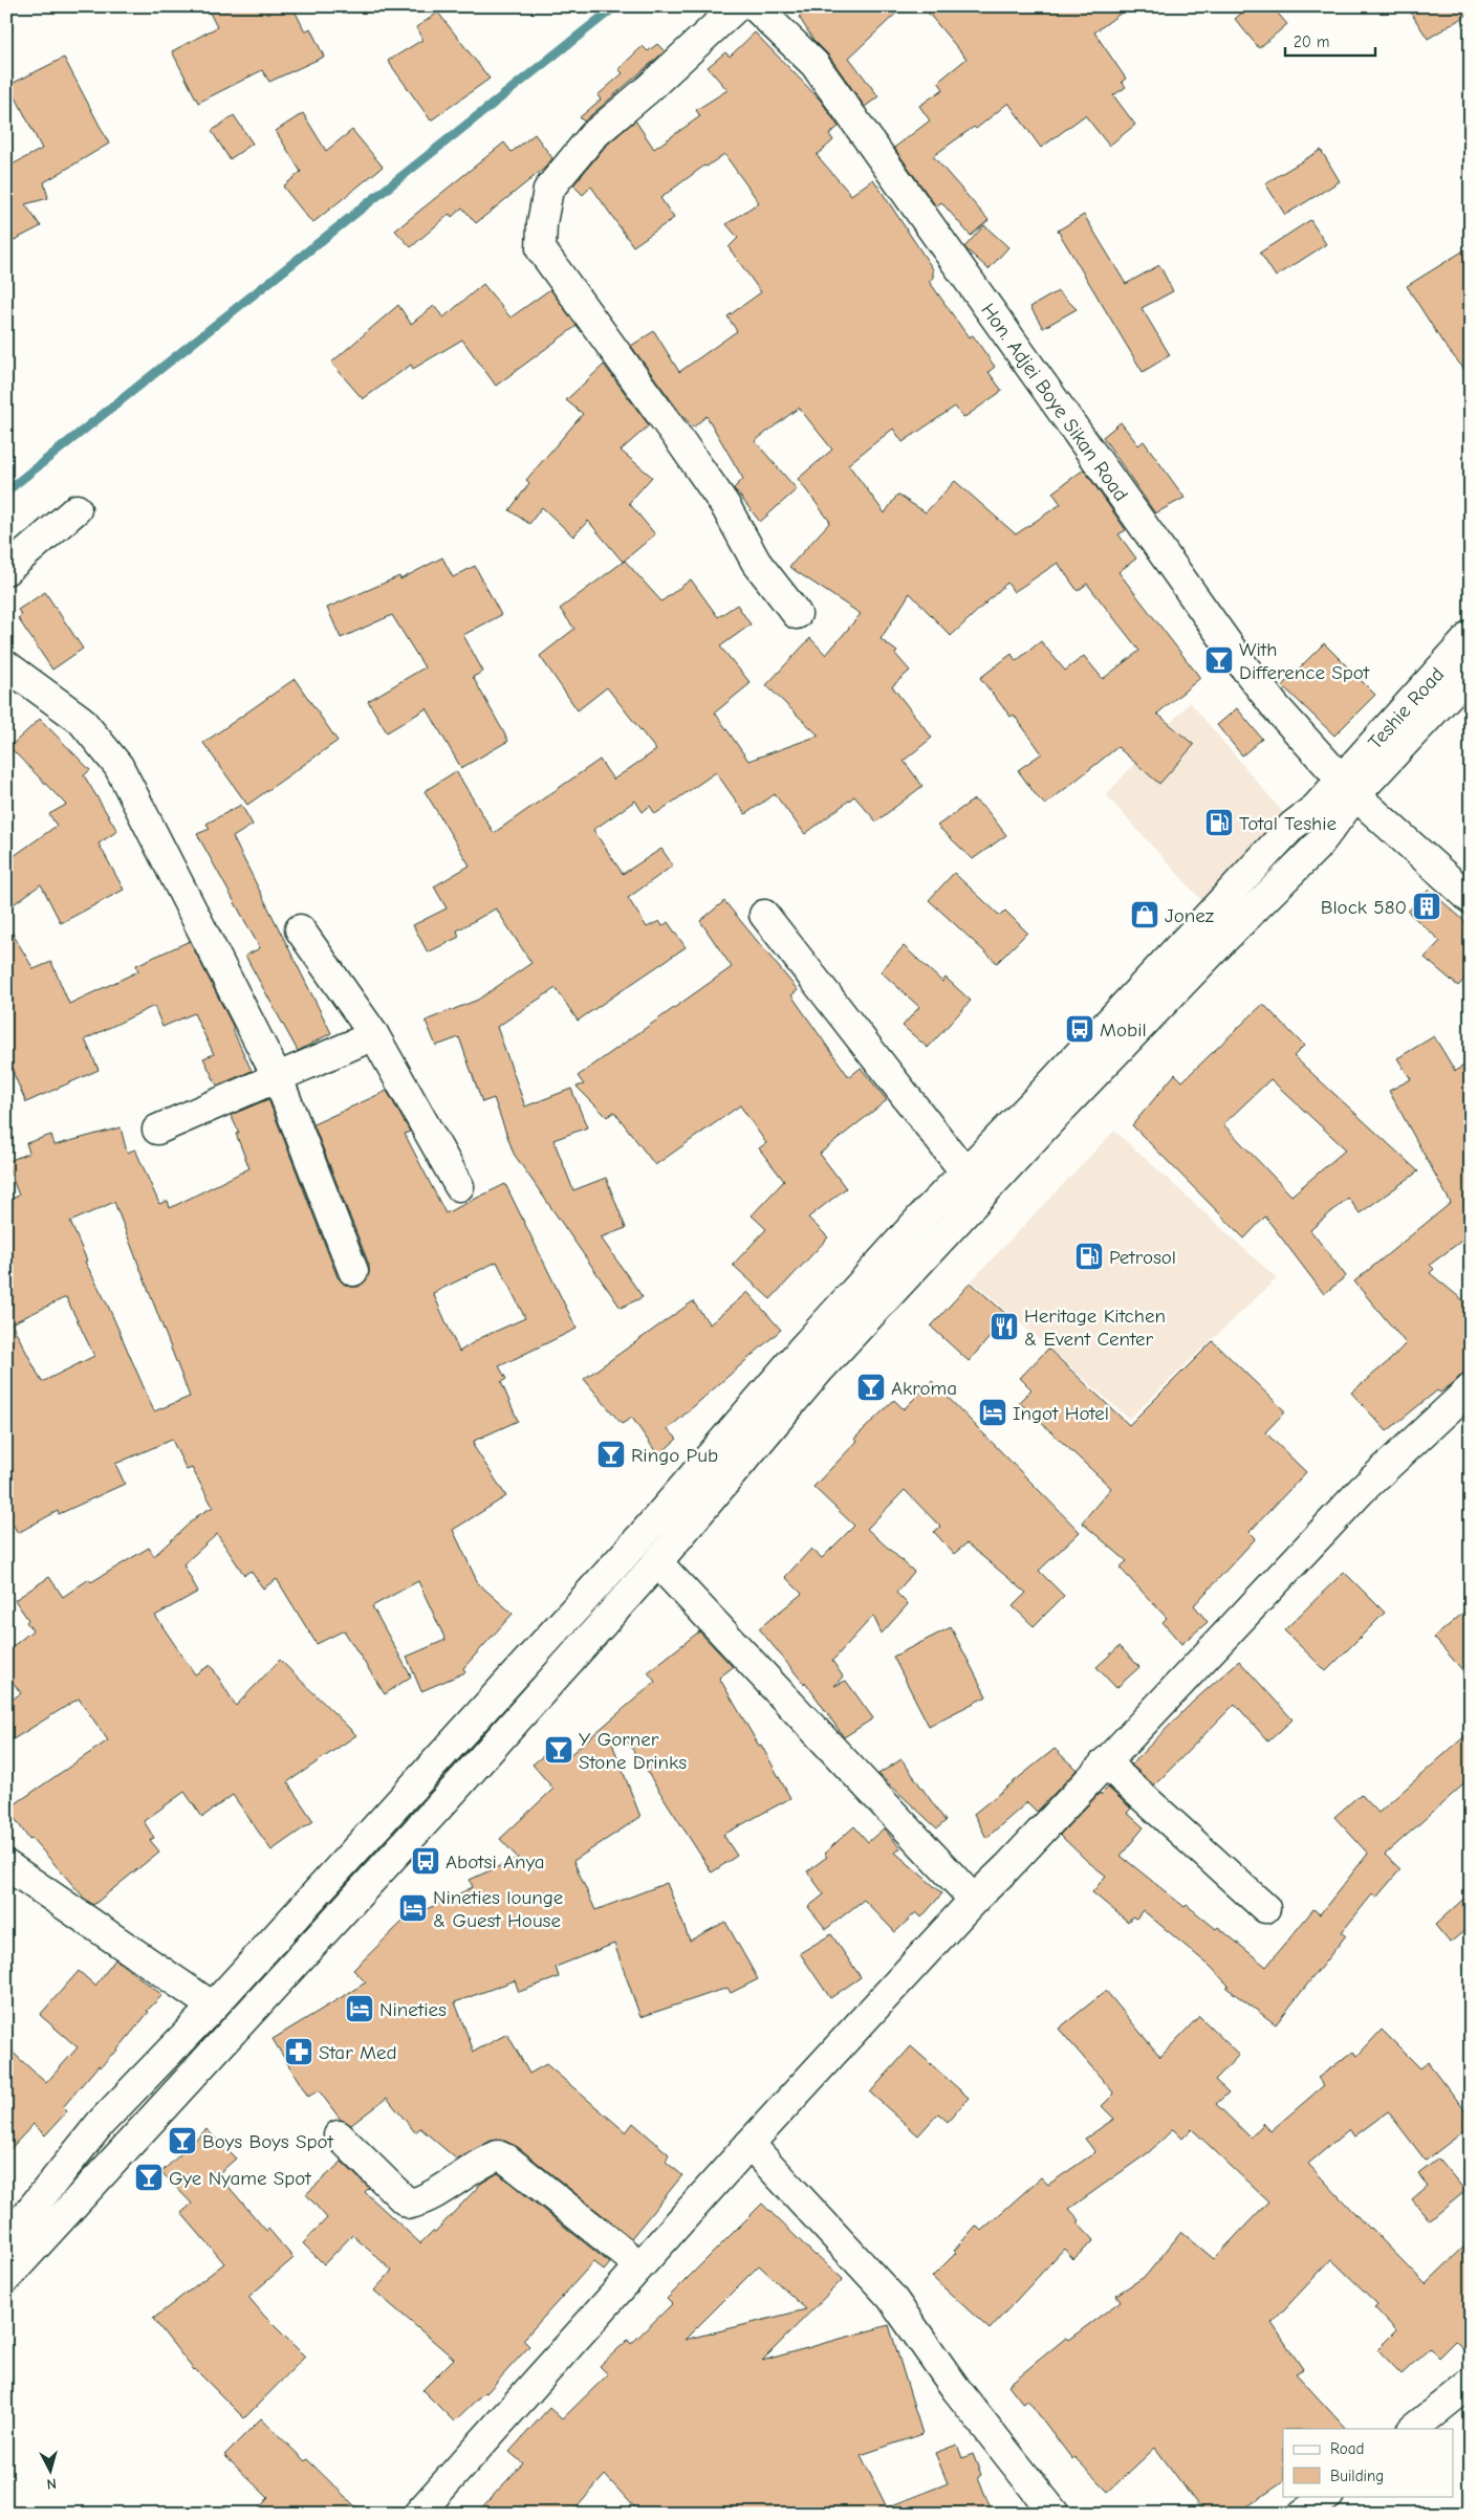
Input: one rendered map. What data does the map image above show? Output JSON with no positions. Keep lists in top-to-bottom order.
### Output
{
  "streets": {
    "street": ["Hon. Adjei Boye Sikan Road", "Teshie Road"]
  },
  "crossings": [
    ["Hon. Adjei Boye Sikan Road", "Teshie Road"]
  ],
  "places": {
    "bar": [
      "With Difference Spot",
      "Akroma",
      "Ringo Pub",
      "Y Gorner Stone Drinks",
      "Boys Boys Spot",
      "Gye Nyame Spot"
    ],
    "fuel station": ["Total Teshie", "Petrosol"],
    "building": ["Block 580"],
    "shop": ["Jonez"],
    "bus stop": ["Mobil", "Abotsi Anya"],
    "restaurant": ["Heritage Kitchen & Event Center"],
    "hotel": ["Ingot Hotel", "Nineties lounge & Guest House", "Nineties"],
    "pharmacy": ["Star Med"]
  },
  "legend": ["Road", "Building"],
  "scale_bar": "20 m",
  "north": "bottom"
}
